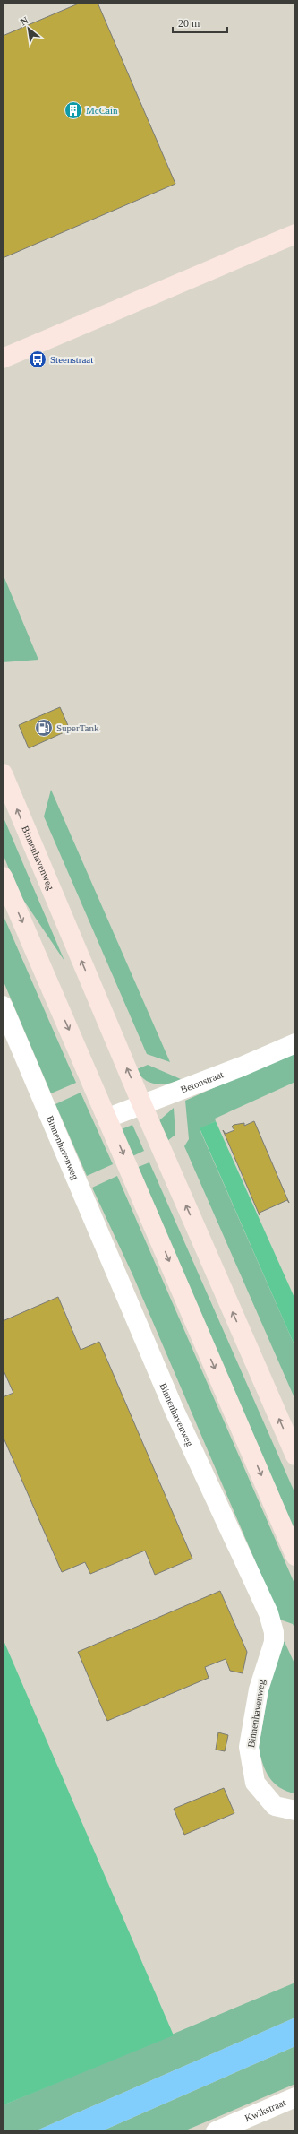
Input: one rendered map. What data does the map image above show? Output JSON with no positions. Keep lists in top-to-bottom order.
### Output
{
  "streets": {
    "main road": ["Binnenhavenweg"],
    "street": ["Betonstraat", "Kwikstraat"]
  },
  "crossings": [
    ["Binnenhavenweg", "Betonstraat"]
  ],
  "places": {
    "building": ["McCain"],
    "bus stop": ["Steenstraat"],
    "fuel station": ["SuperTank"]
  },
  "scale_bar": "20 m",
  "north": "top left"
}
